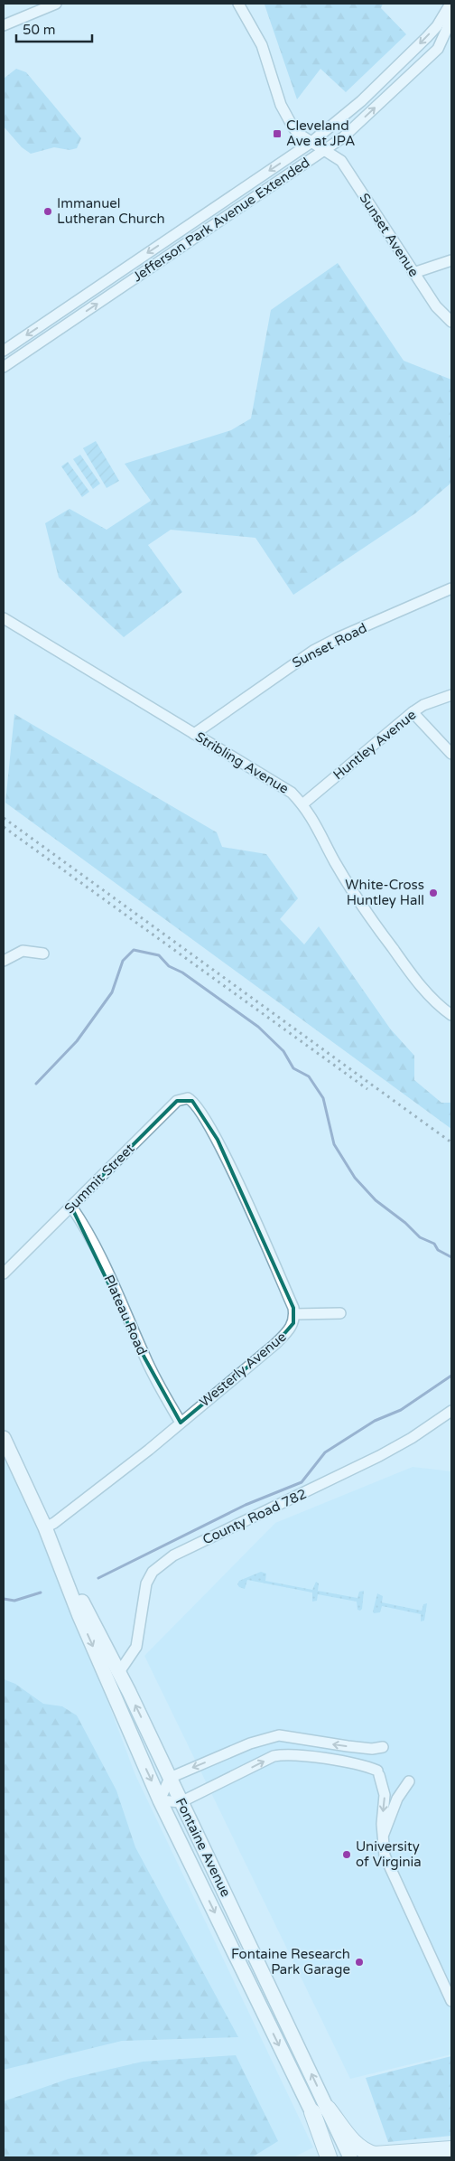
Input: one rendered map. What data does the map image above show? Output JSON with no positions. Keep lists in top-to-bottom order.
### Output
{
  "streets": {
    "main road": ["Fontaine Avenue"],
    "street": [
      "Jefferson Park Avenue Extended",
      "Sunset Avenue",
      "Sunset Road",
      "Huntley Avenue",
      "Stribling Avenue",
      "Summit Street",
      "Plateau Road",
      "Westerly Avenue",
      "County Road 782"
    ]
  },
  "crossings": [
    ["Jefferson Park Avenue Extended", "Sunset Avenue"],
    ["Sunset Road", "Stribling Avenue"],
    ["Huntley Avenue", "Stribling Avenue"],
    ["Summit Street", "Plateau Road"],
    ["Summit Street", "Westerly Avenue"],
    ["Plateau Road", "Westerly Avenue"],
    ["Westerly Avenue", "Fontaine Avenue"],
    ["County Road 782", "Fontaine Avenue"]
  ],
  "places": {
    "transit": ["Cleveland Ave at JPA"],
    "other": [
      "Immanuel Lutheran Church",
      "White-Cross Huntley Hall",
      "University of Virginia",
      "Fontaine Research Park Garage"
    ]
  },
  "scale_bar": "50 m"
}
